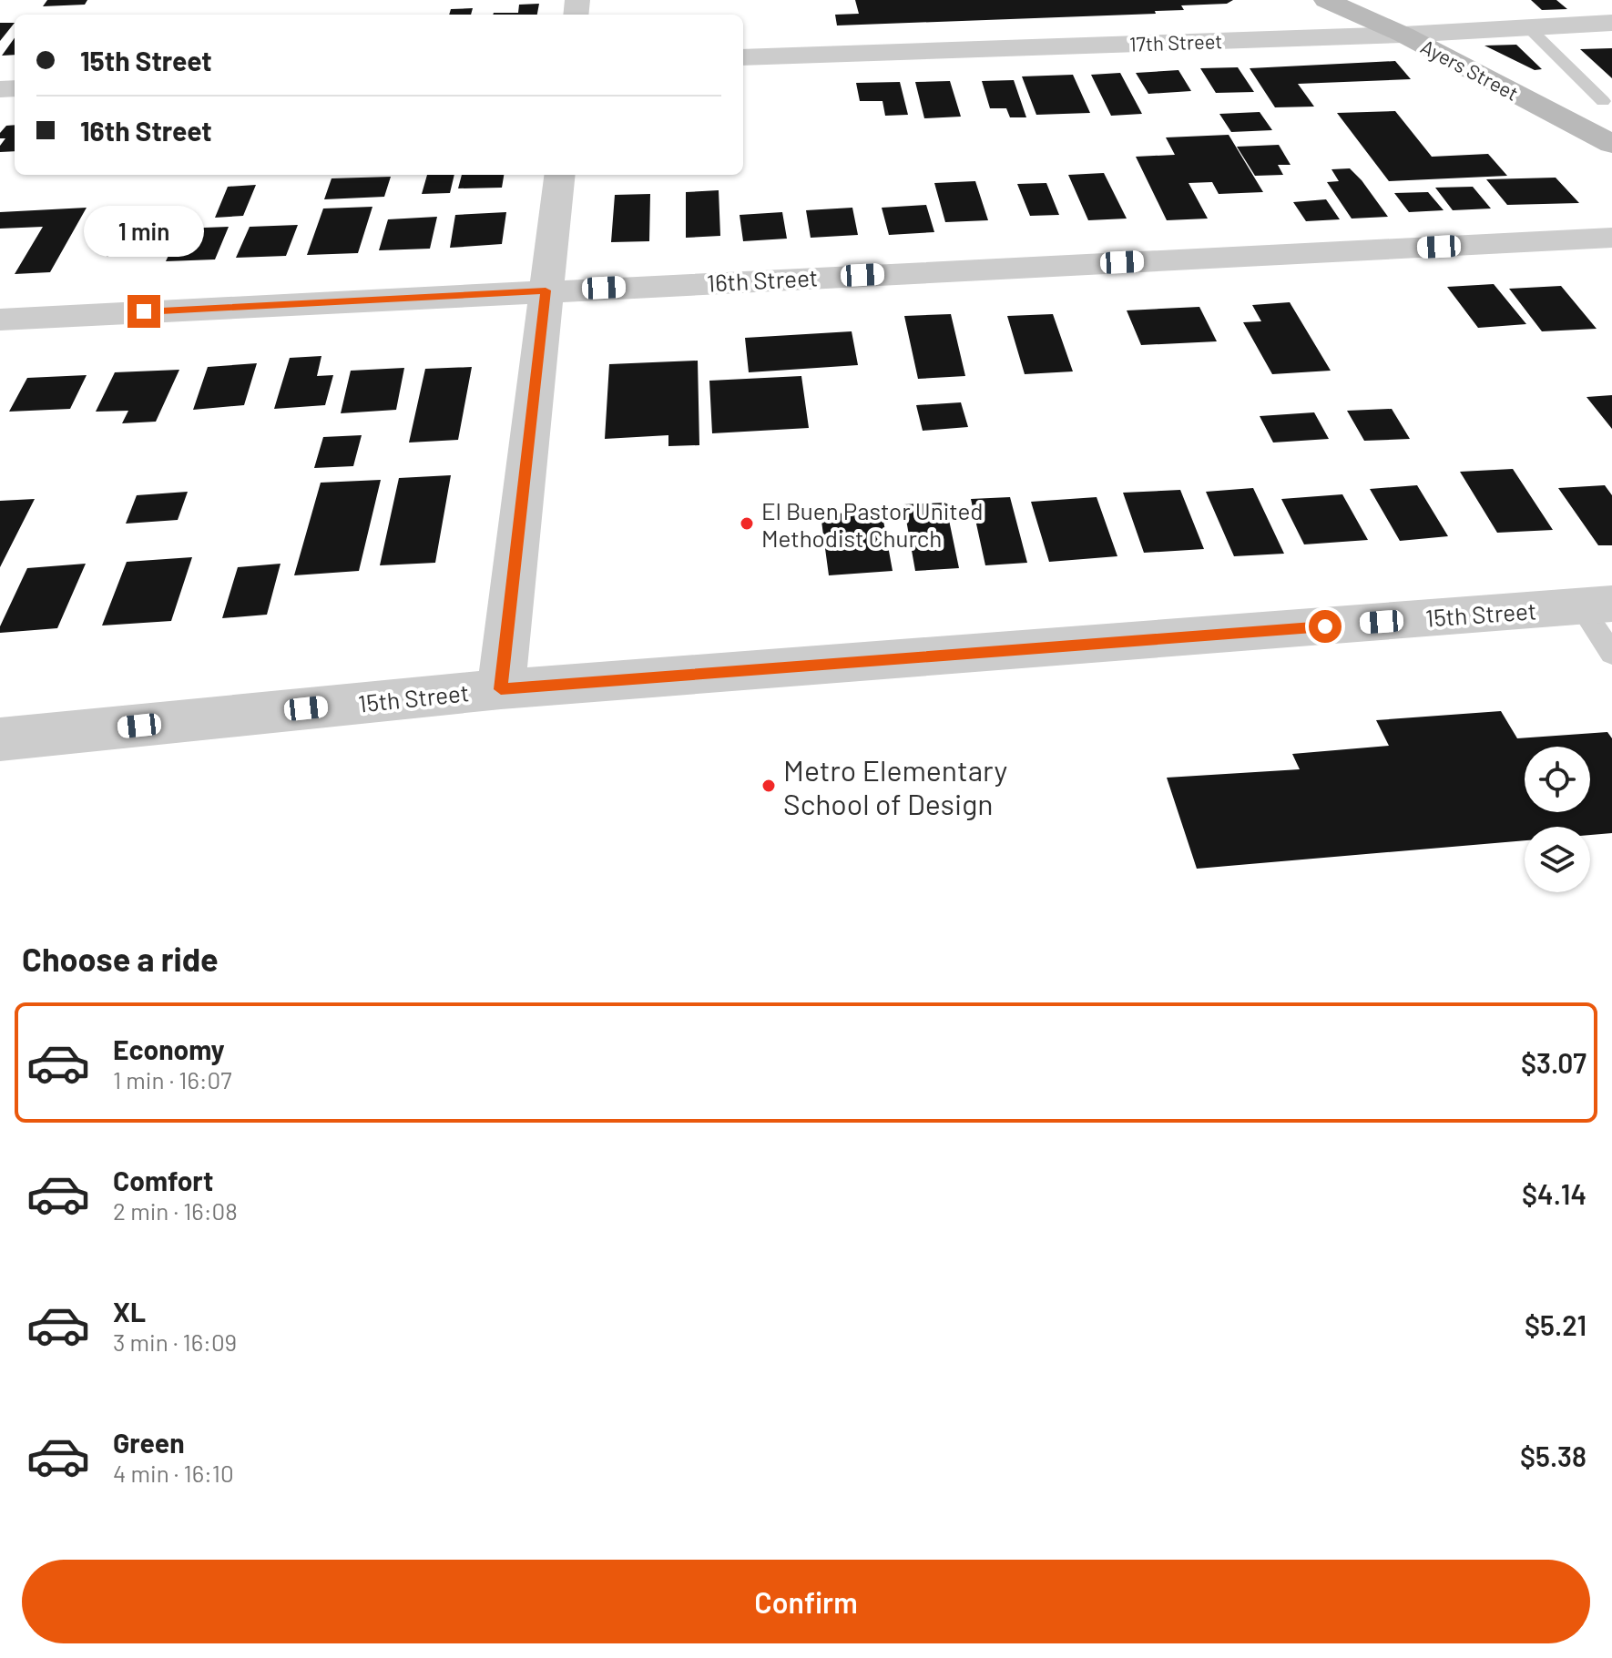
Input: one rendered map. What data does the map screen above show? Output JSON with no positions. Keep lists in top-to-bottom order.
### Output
{
  "streets": {
    "main road": ["Ayers Street"],
    "street": ["17th Street", "16th Street", "15th Street"]
  },
  "crossings": [
    ["17th Street", "Ayers Street"]
  ],
  "places": ["El Buen Pastor United Methodist Church", "Metro Elementary School of Design"],
  "page": {
    "banner": ["15th Street", "16th Street"],
    "bubble": "1 min",
    "heading": "Choose a ride",
    "list": [
      {
        "name": "Economy",
        "note": "1 min · 16:07",
        "value": "$3.07"
      },
      {
        "name": "Comfort",
        "note": "2 min · 16:08",
        "value": "$4.14"
      },
      {
        "name": "XL",
        "note": "3 min · 16:09",
        "value": "$5.21"
      },
      {
        "name": "Green",
        "note": "4 min · 16:10",
        "value": "$5.38"
      }
    ],
    "buttons": "Confirm"
  }
}
